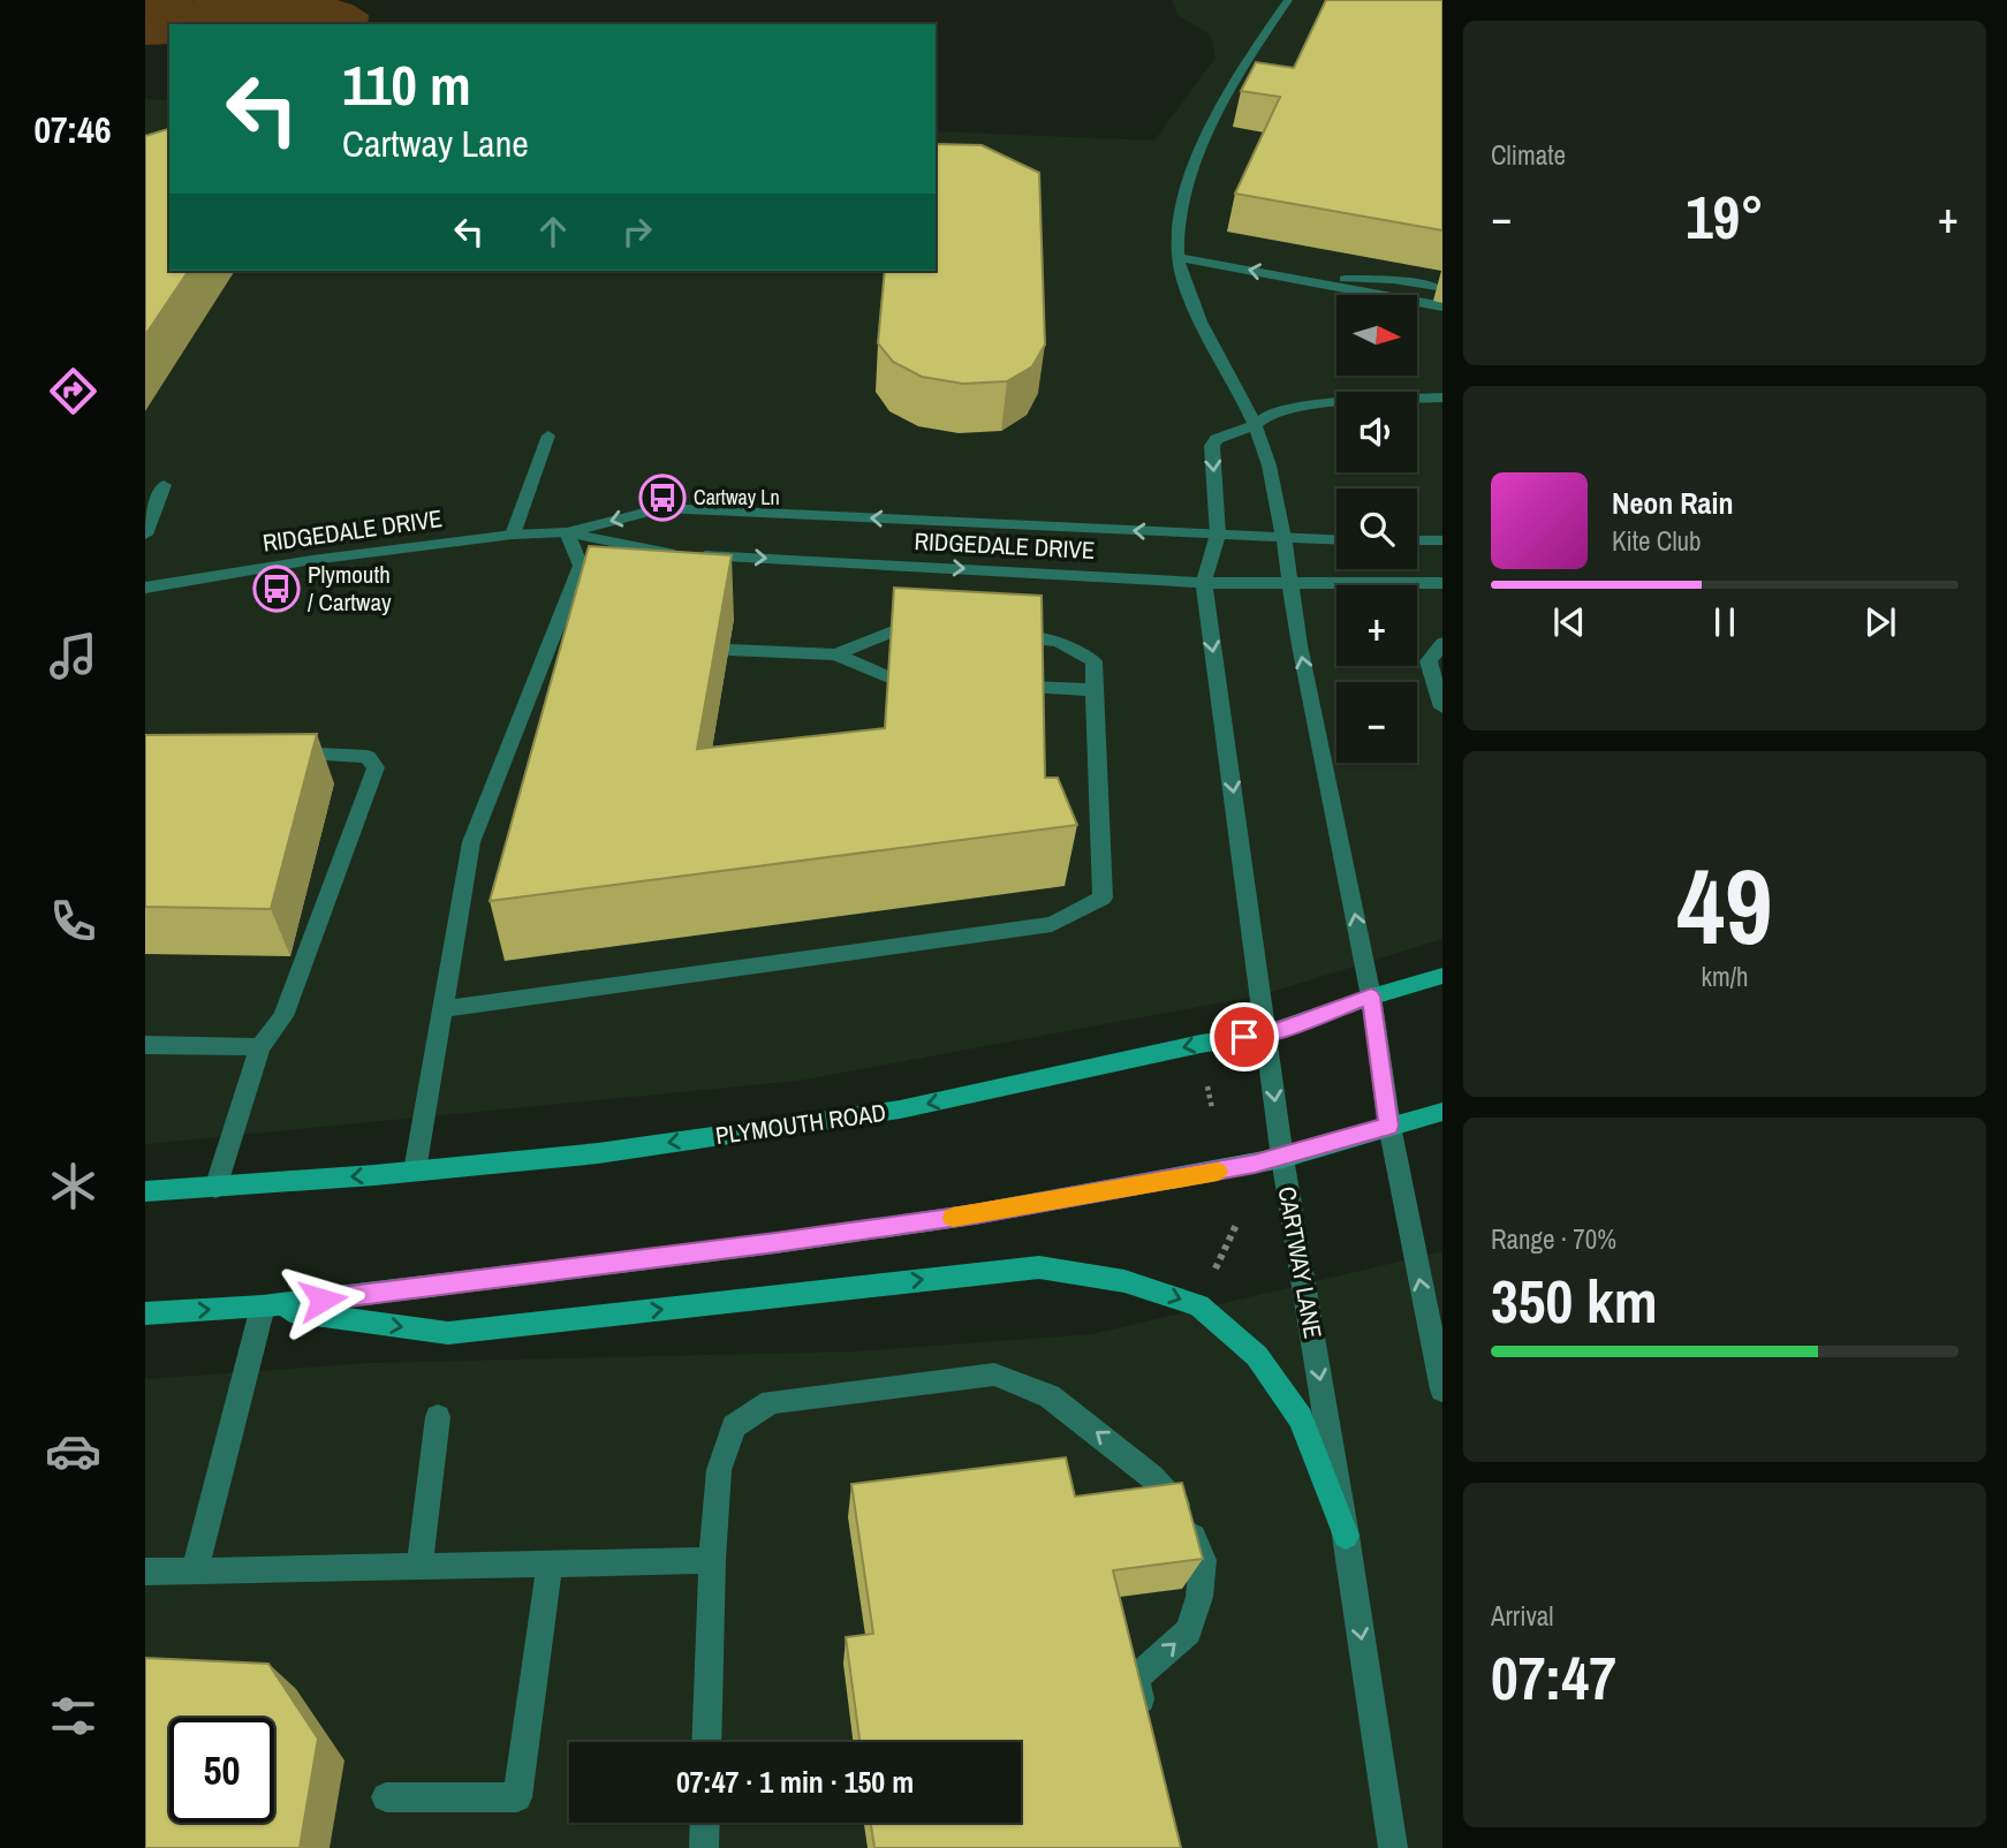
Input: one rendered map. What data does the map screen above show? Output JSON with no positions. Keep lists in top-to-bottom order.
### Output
{
  "streets": {
    "main road": ["PLYMOUTH ROAD"],
    "street": ["RIDGEDALE DRIVE", "CARTWAY LANE"]
  },
  "crossings": [
    ["RIDGEDALE DRIVE", "CARTWAY LANE"],
    ["PLYMOUTH ROAD", "CARTWAY LANE"]
  ],
  "places": {
    "bus stop": ["Cartway Ln", "Plymouth / Cartway"]
  },
  "north": "right",
  "page": {
    "tabs": "07:46",
    "tile": [
      "Climate",
      ["49", "km/h"],
      ["Range · 70%", "350 km"],
      ["Arrival", "07:47"]
    ],
    "turn": ["110 m", "Cartway Lane"],
    "heat": ["−", "19°", "+"],
    "map_buttons": ["+", "−"],
    "song": ["Neon Rain", "Kite Club"],
    "limit": "50",
    "trip": "07:47 · 1 min · 150 m"
  }
}
